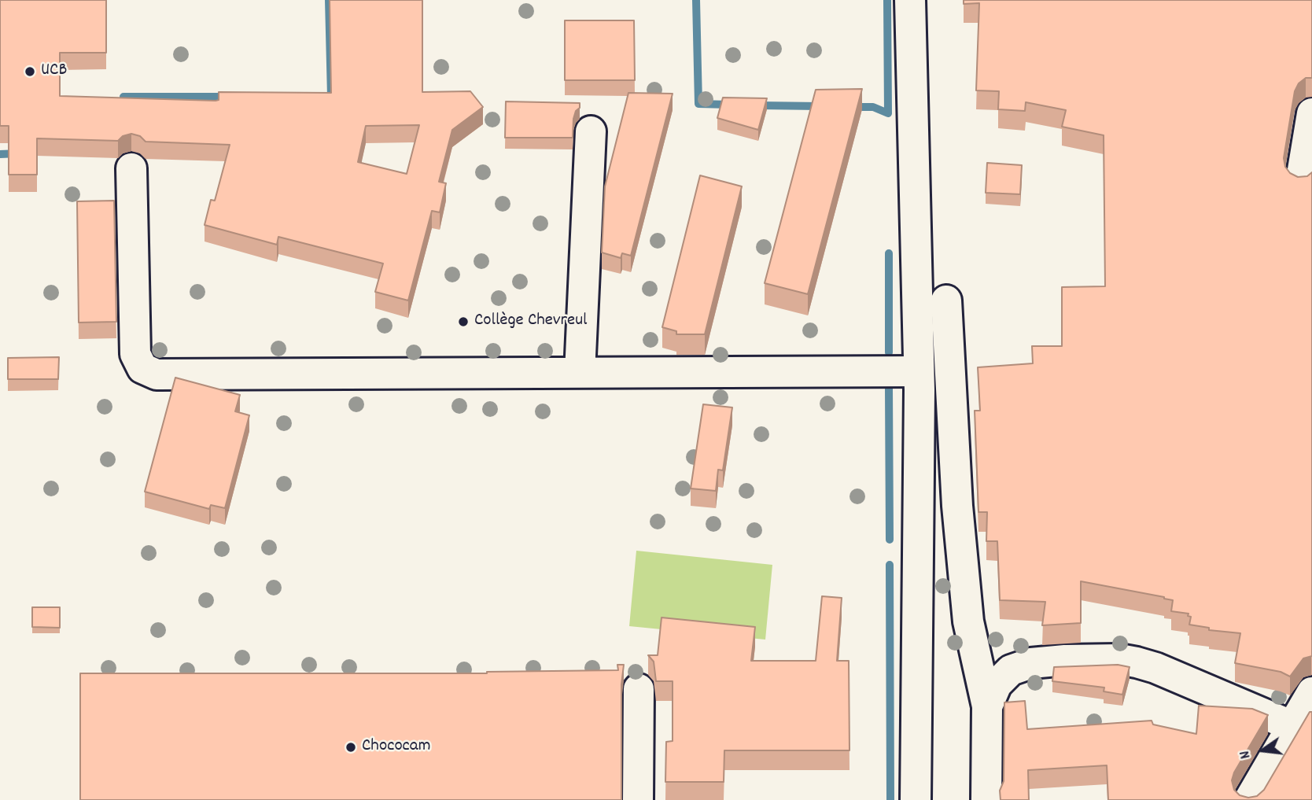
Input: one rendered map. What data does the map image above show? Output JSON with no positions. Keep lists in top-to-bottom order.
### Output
{
  "places": ["UCB", "Collège Chevreul", "Chococam"],
  "north": "left"
}
